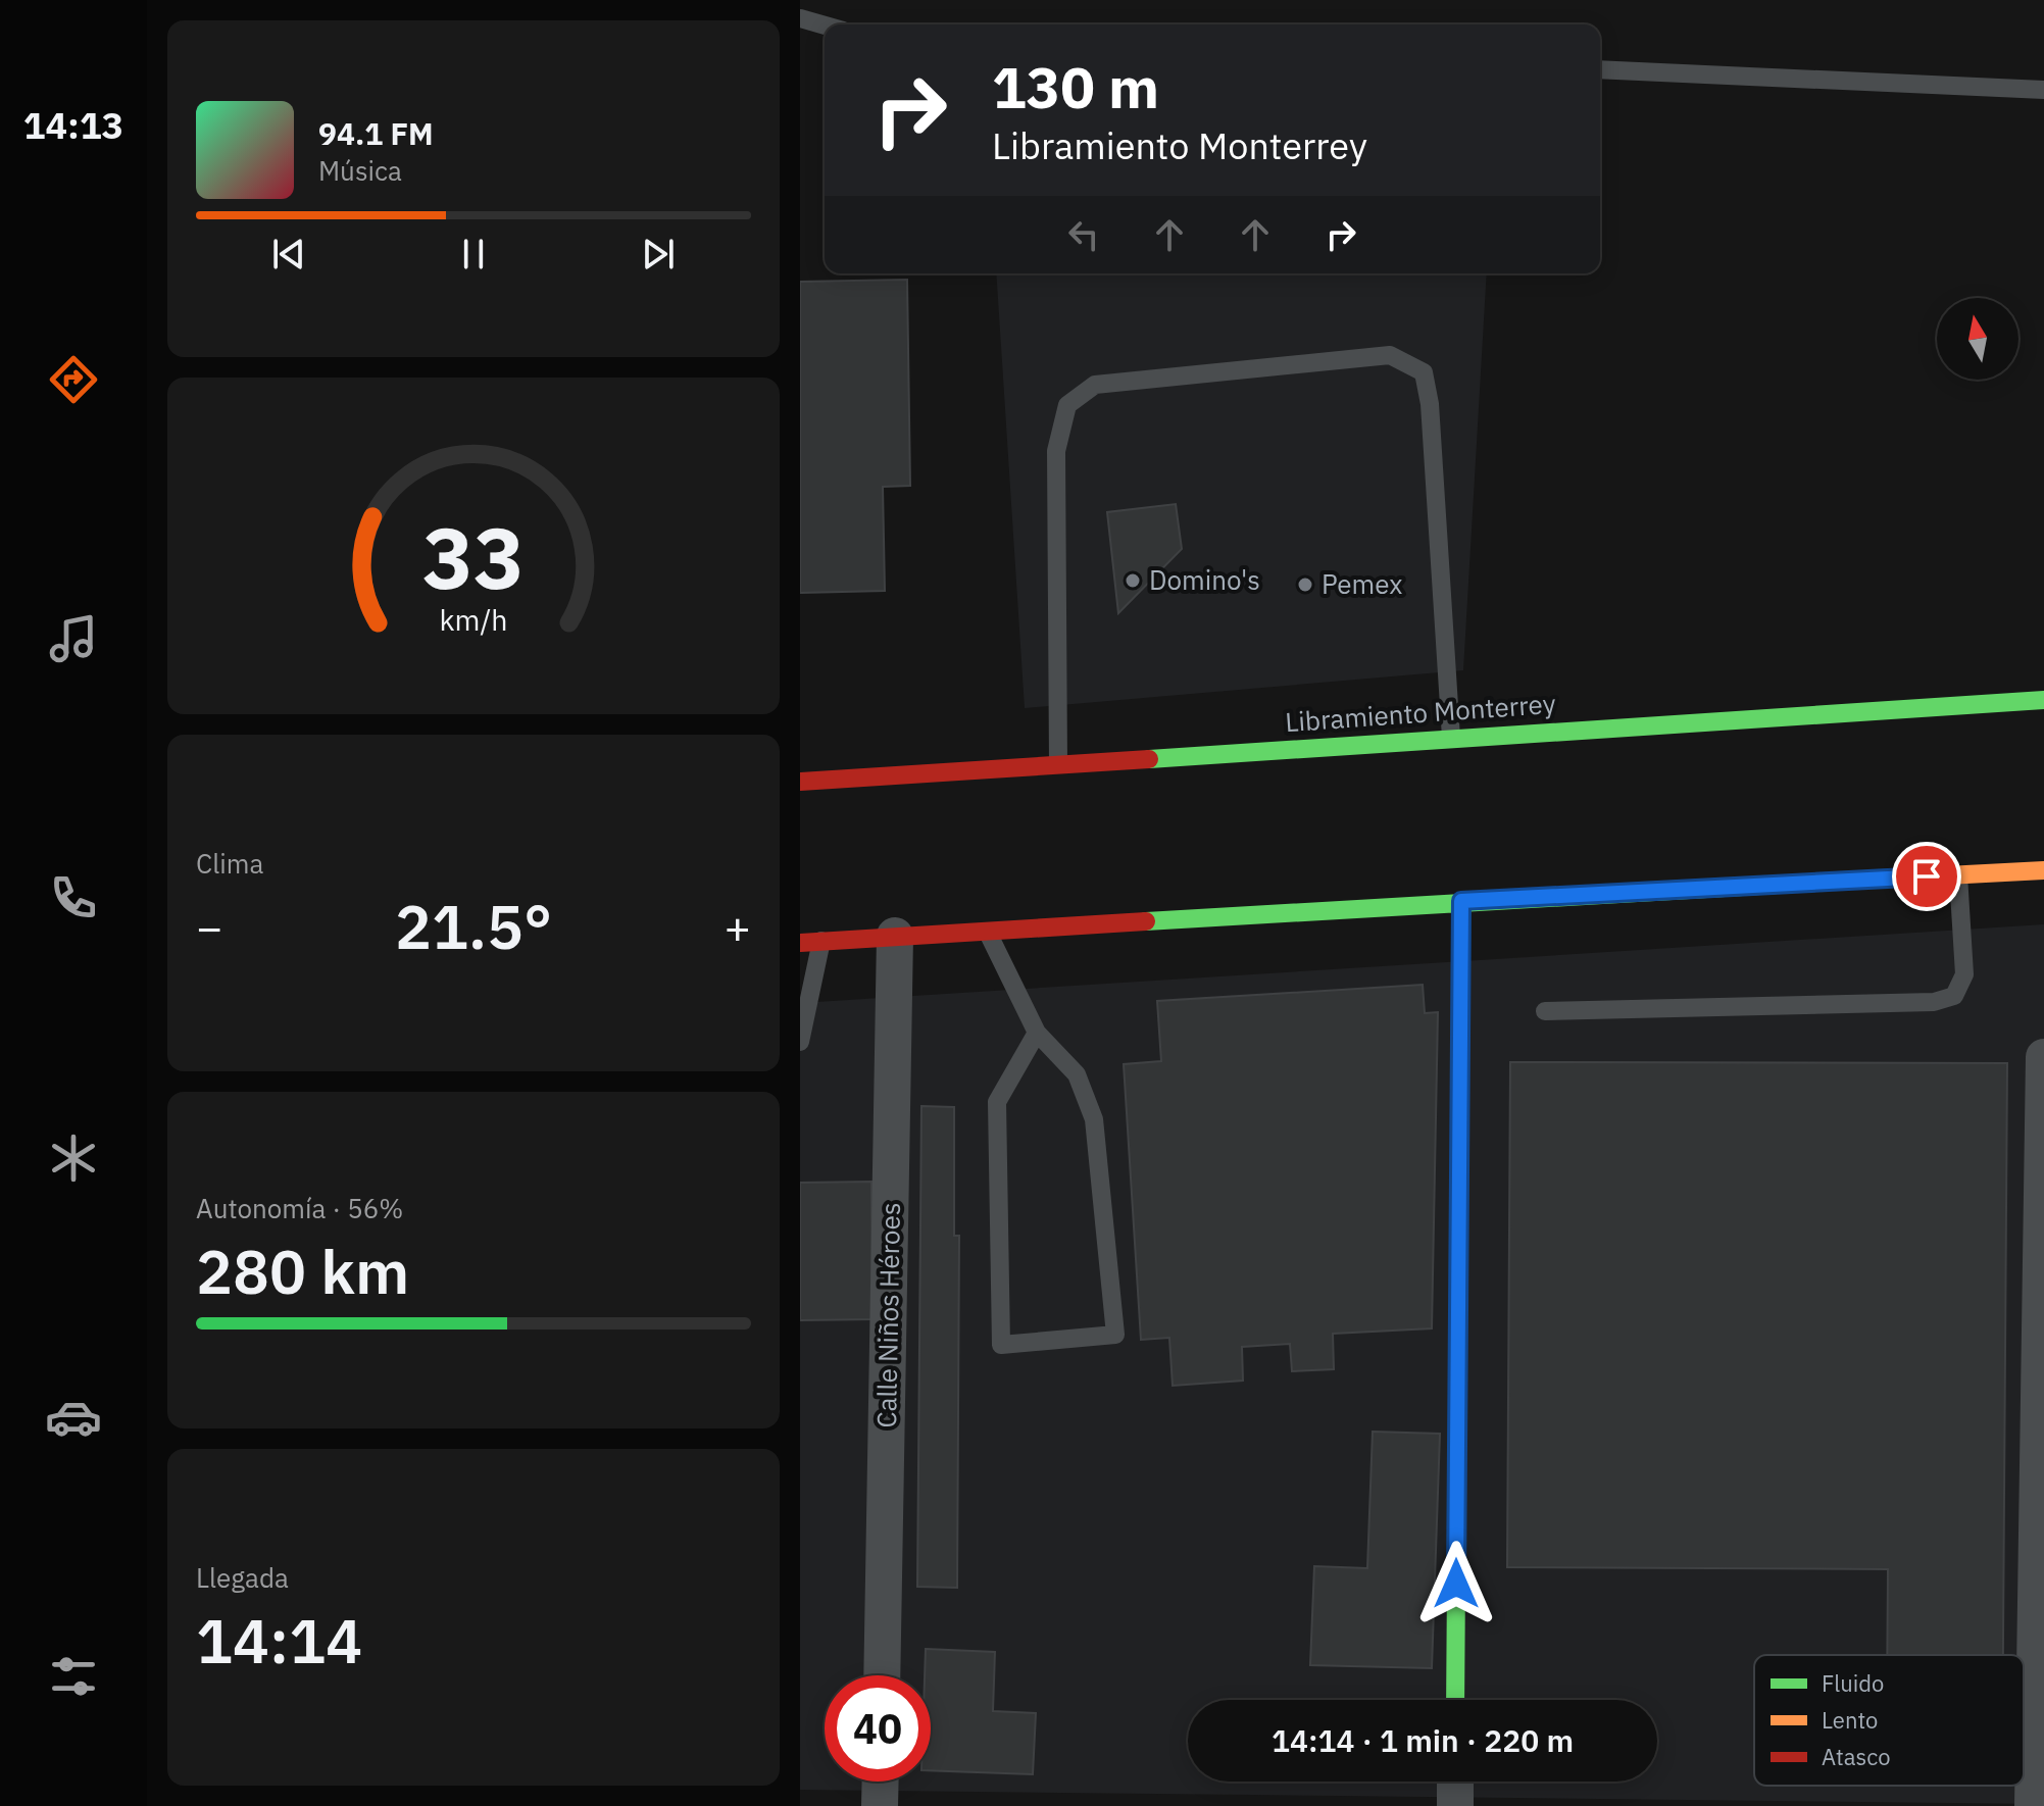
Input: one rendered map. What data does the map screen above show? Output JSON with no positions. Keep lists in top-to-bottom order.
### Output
{
  "streets": {
    "main road": ["Libramiento Monterrey"],
    "street": ["Calle Niños Héroes"]
  },
  "places": ["Domino's", "Pemex"],
  "legend": ["Fluido", "Lento", "Atasco"],
  "north": "top",
  "page": {
    "tabs": "14:13",
    "turn": ["130 m", "Libramiento Monterrey"],
    "song": ["94.1 FM", "Música"],
    "tile": [
      "Clima",
      ["Autonomía · 56%", "280 km"],
      ["Llegada", "14:14"]
    ],
    "heat": ["−", "21.5°", "+"],
    "limit": "40",
    "trip": "14:14 · 1 min · 220 m",
    "gauge": ["33", "km/h"]
  }
}
